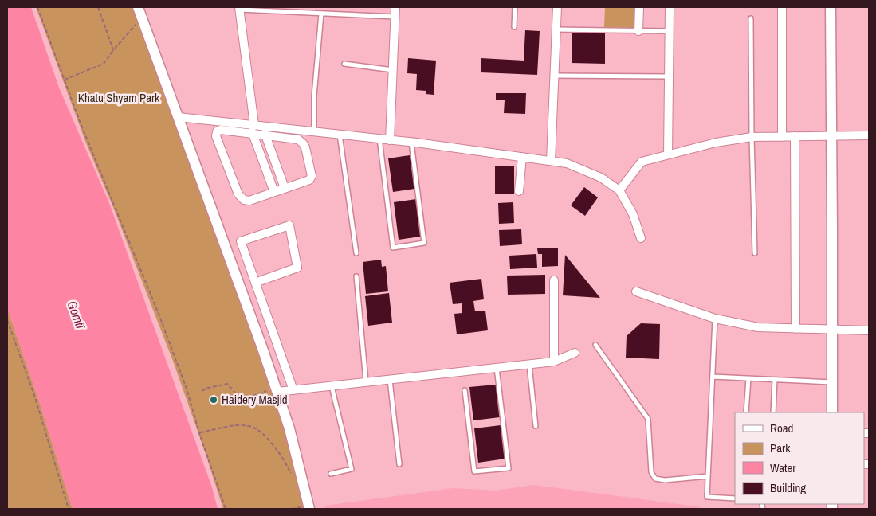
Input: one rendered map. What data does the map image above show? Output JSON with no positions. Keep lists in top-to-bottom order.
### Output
{
  "water": ["Gomtī"],
  "parks": ["Khatu Shyam Park"],
  "places": ["Haidery Masjid"],
  "legend": [
    "Road",
    "Park",
    "Water",
    "Building"
  ]
}
